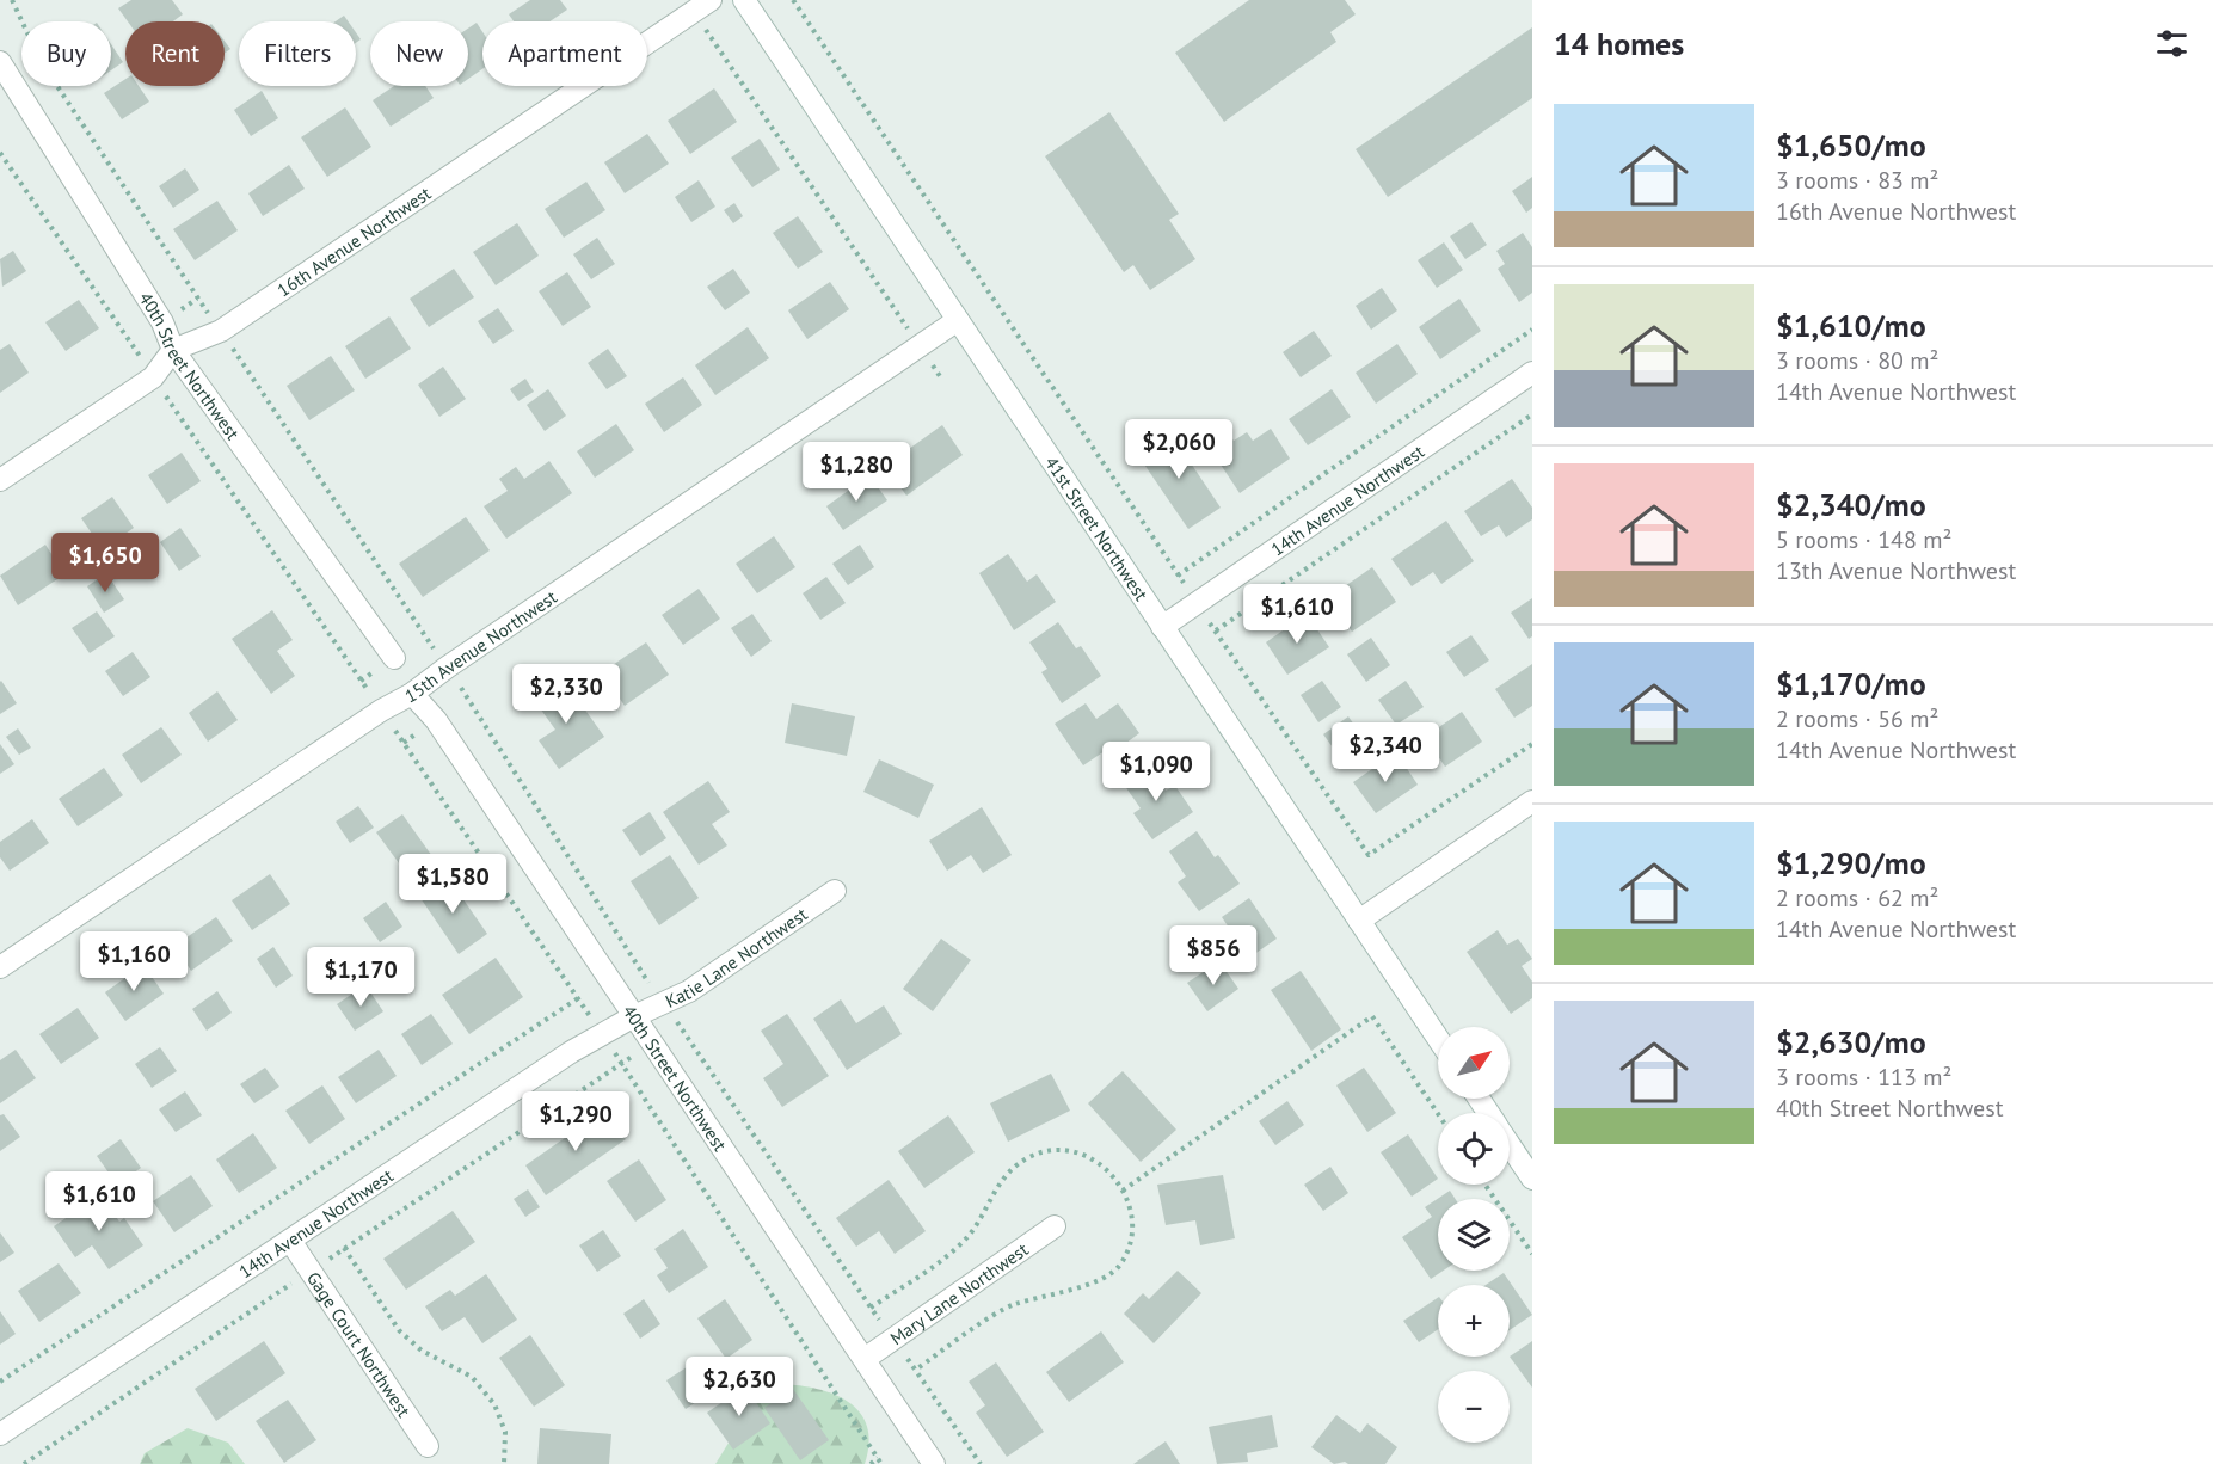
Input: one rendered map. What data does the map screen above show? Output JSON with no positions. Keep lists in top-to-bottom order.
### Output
{
  "streets": {
    "street": [
      "16th Avenue Northwest",
      "40th Street Northwest",
      "14th Avenue Northwest",
      "41st Street Northwest",
      "15th Avenue Northwest",
      "Katie Lane Northwest",
      "Mary Lane Northwest",
      "Gage Court Northwest"
    ]
  },
  "crossings": [
    ["16th Avenue Northwest", "40th Street Northwest"],
    ["40th Street Northwest", "14th Avenue Northwest"],
    ["40th Street Northwest", "15th Avenue Northwest"],
    ["40th Street Northwest", "Katie Lane Northwest"],
    ["40th Street Northwest", "Mary Lane Northwest"],
    ["14th Avenue Northwest", "41st Street Northwest"],
    ["14th Avenue Northwest", "Katie Lane Northwest"],
    ["14th Avenue Northwest", "Gage Court Northwest"],
    ["41st Street Northwest", "15th Avenue Northwest"]
  ],
  "north": "top right",
  "page": {
    "heading": "14 homes",
    "chip": [
      "Buy",
      "Rent",
      "Filters",
      "New",
      "Apartment"
    ],
    "list": [
      {
        "name": "$1,650/mo",
        "note": "3 rooms · 83 m² · 16th Avenue Northwest"
      },
      {
        "name": "$1,610/mo",
        "note": "3 rooms · 80 m² · 14th Avenue Northwest"
      },
      {
        "name": "$2,340/mo",
        "note": "5 rooms · 148 m² · 13th Avenue Northwest"
      },
      {
        "name": "$1,170/mo",
        "note": "2 rooms · 56 m² · 14th Avenue Northwest"
      },
      {
        "name": "$1,290/mo",
        "note": "2 rooms · 62 m² · 14th Avenue Northwest"
      },
      {
        "name": "$2,630/mo",
        "note": "3 rooms · 113 m² · 40th Street Northwest"
      }
    ],
    "price": [
      "$2,060",
      "$1,280",
      "$1,650",
      "$1,610",
      "$2,330",
      "$2,340",
      "$1,090",
      "$1,580",
      "$856",
      "$1,160",
      "$1,170",
      "$1,290",
      "$1,610",
      "$2,630"
    ],
    "map_buttons": ["+", "−"]
  }
}
